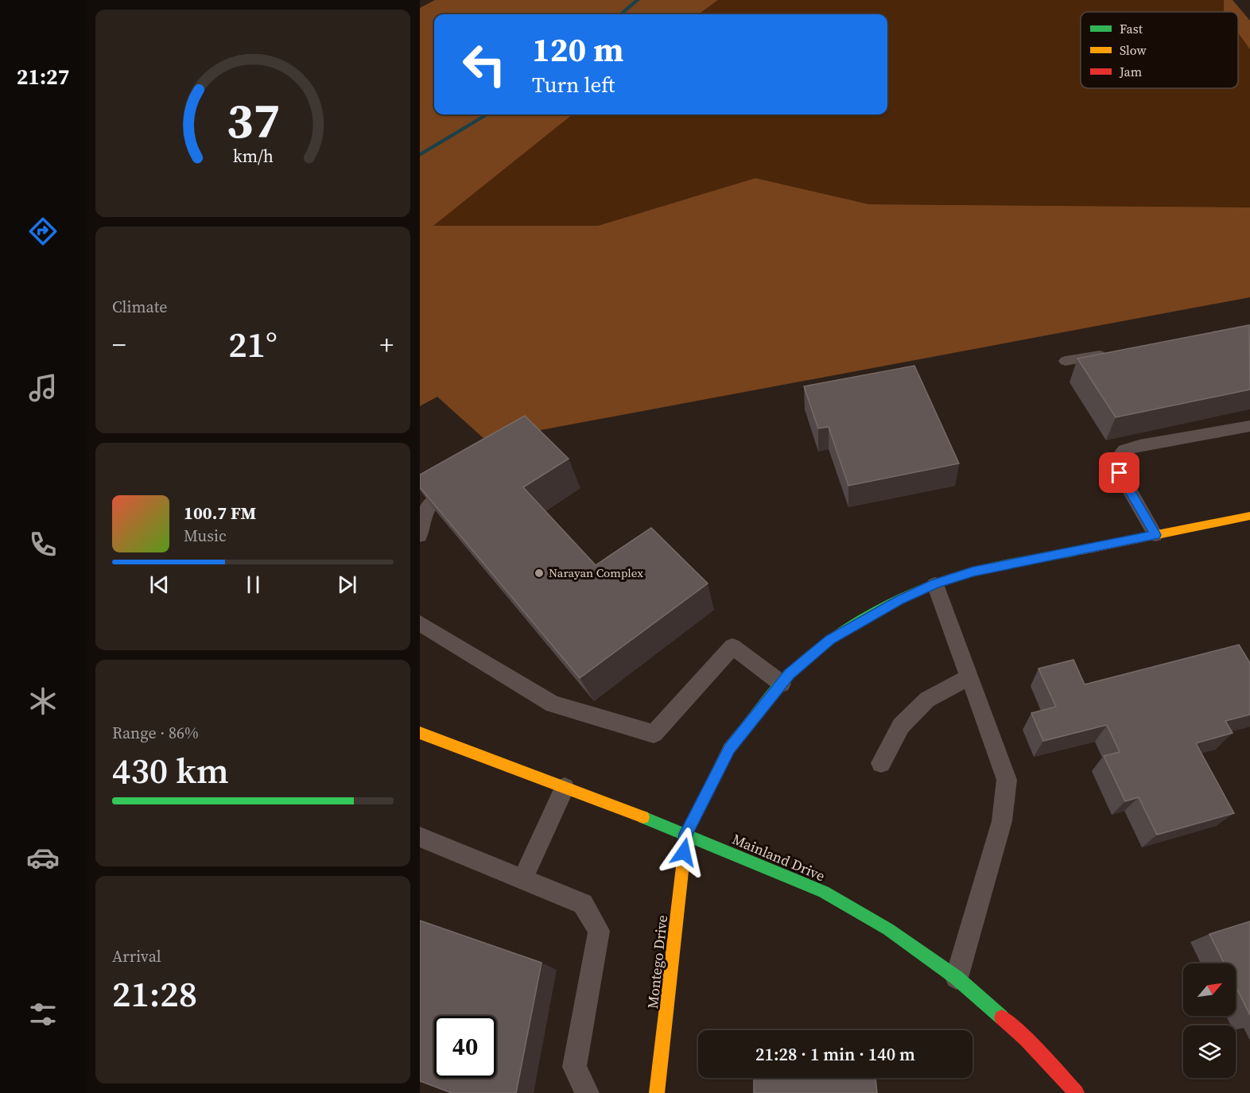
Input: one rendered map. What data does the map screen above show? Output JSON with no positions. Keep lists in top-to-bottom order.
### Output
{
  "streets": {
    "street": ["Mainland Drive", "Montego Drive"]
  },
  "crossings": [
    ["Mainland Drive", "Montego Drive"]
  ],
  "places": ["Narayan Complex"],
  "legend": ["Fast", "Slow", "Jam"],
  "north": "top right",
  "page": {
    "tabs": "21:27",
    "turn": ["120 m", "Turn left"],
    "tile": [
      "Climate",
      ["Range · 86%", "430 km"],
      ["Arrival", "21:28"]
    ],
    "heat": ["−", "21°", "+"],
    "song": ["100.7 FM", "Music"],
    "limit": "40",
    "trip": "21:28 · 1 min · 140 m",
    "gauge": ["37", "km/h"]
  }
}
